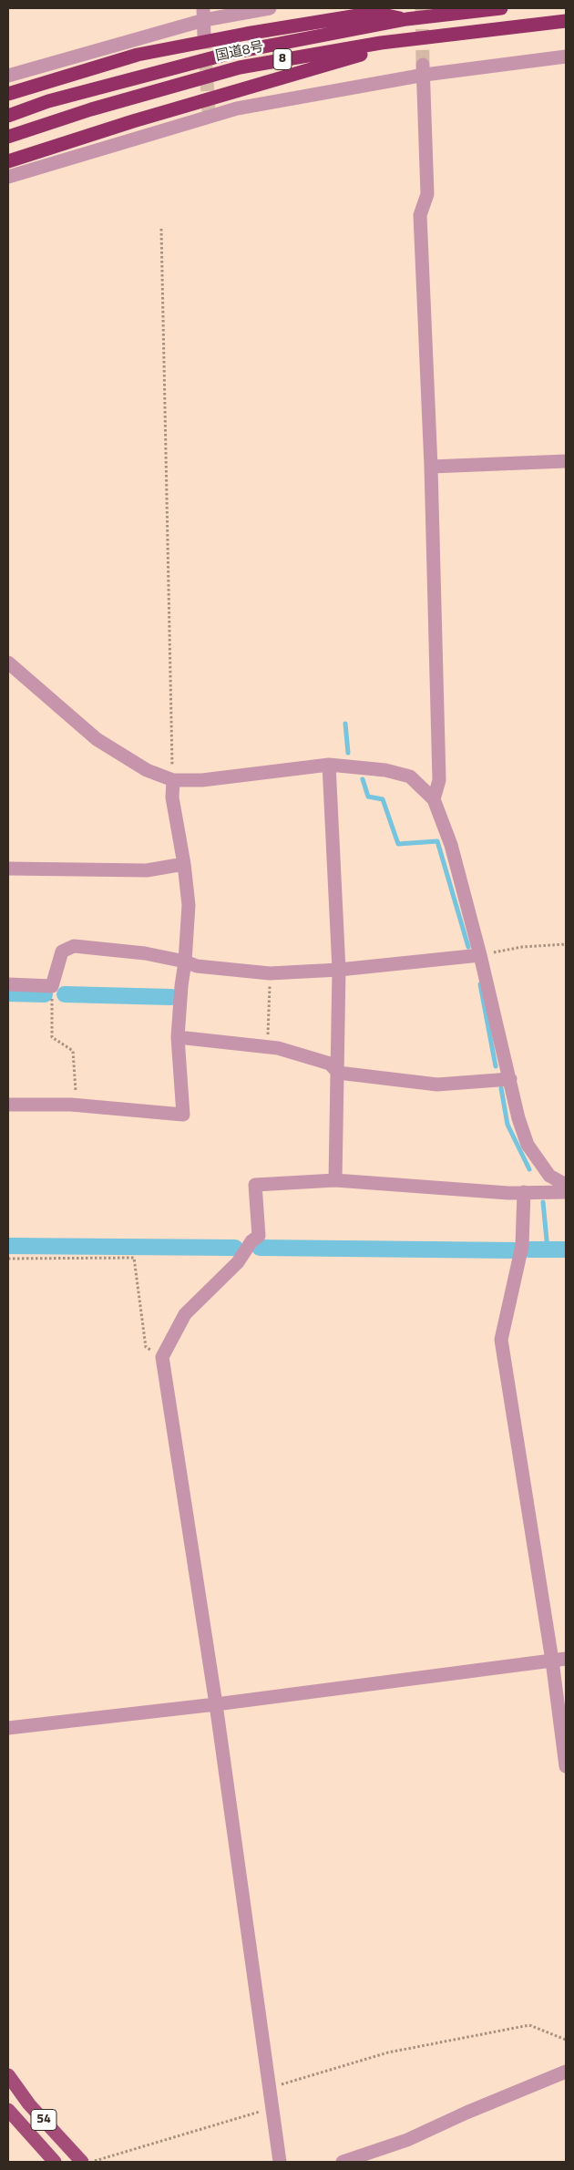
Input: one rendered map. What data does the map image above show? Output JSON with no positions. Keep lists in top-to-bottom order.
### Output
{
  "streets": {
    "highway": ["国道8号", "8"],
    "main road": ["54"]
  },
  "crossings": [
    ["国道8号", "8"]
  ]
}
